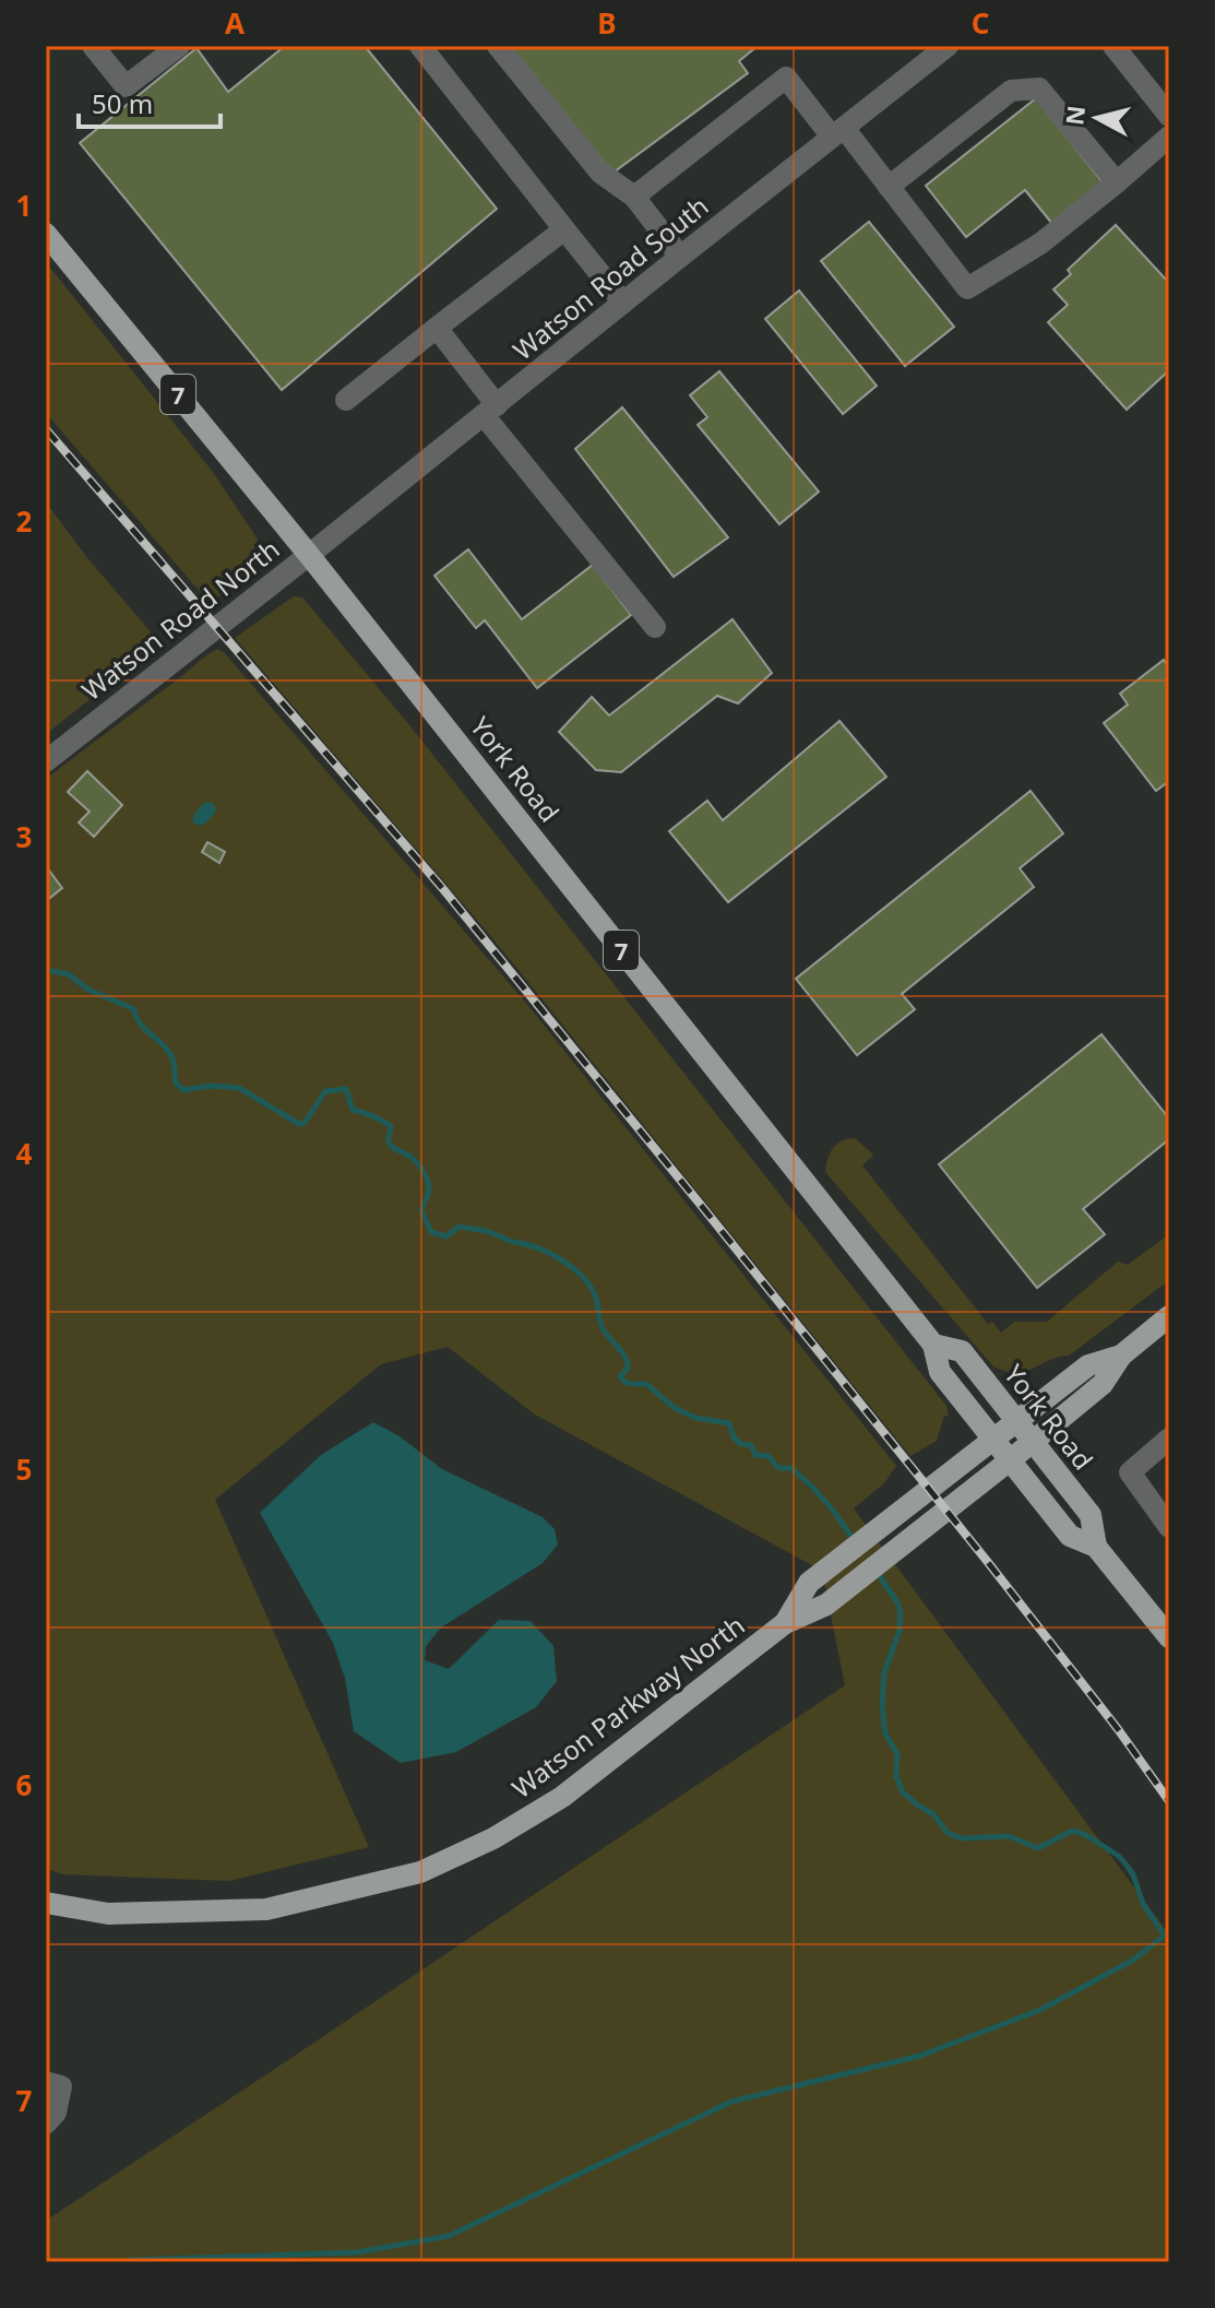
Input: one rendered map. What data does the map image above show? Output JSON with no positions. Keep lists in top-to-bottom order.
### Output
{
  "streets": {
    "main road": ["7", "York Road", "Watson Parkway North"],
    "street": ["Watson Road South", "Watson Road North"]
  },
  "crossings": [
    ["Watson Road South", "Watson Road North"],
    ["Watson Road South", "York Road"],
    ["Watson Road North", "York Road"],
    ["York Road", "Watson Parkway North"]
  ],
  "scale_bar": "50 m",
  "north": "left",
  "grid": {
    "columns": ["A", "B", "C"],
    "rows": [
      "1",
      "2",
      "3",
      "4",
      "5",
      "6",
      "7"
    ]
  }
}
